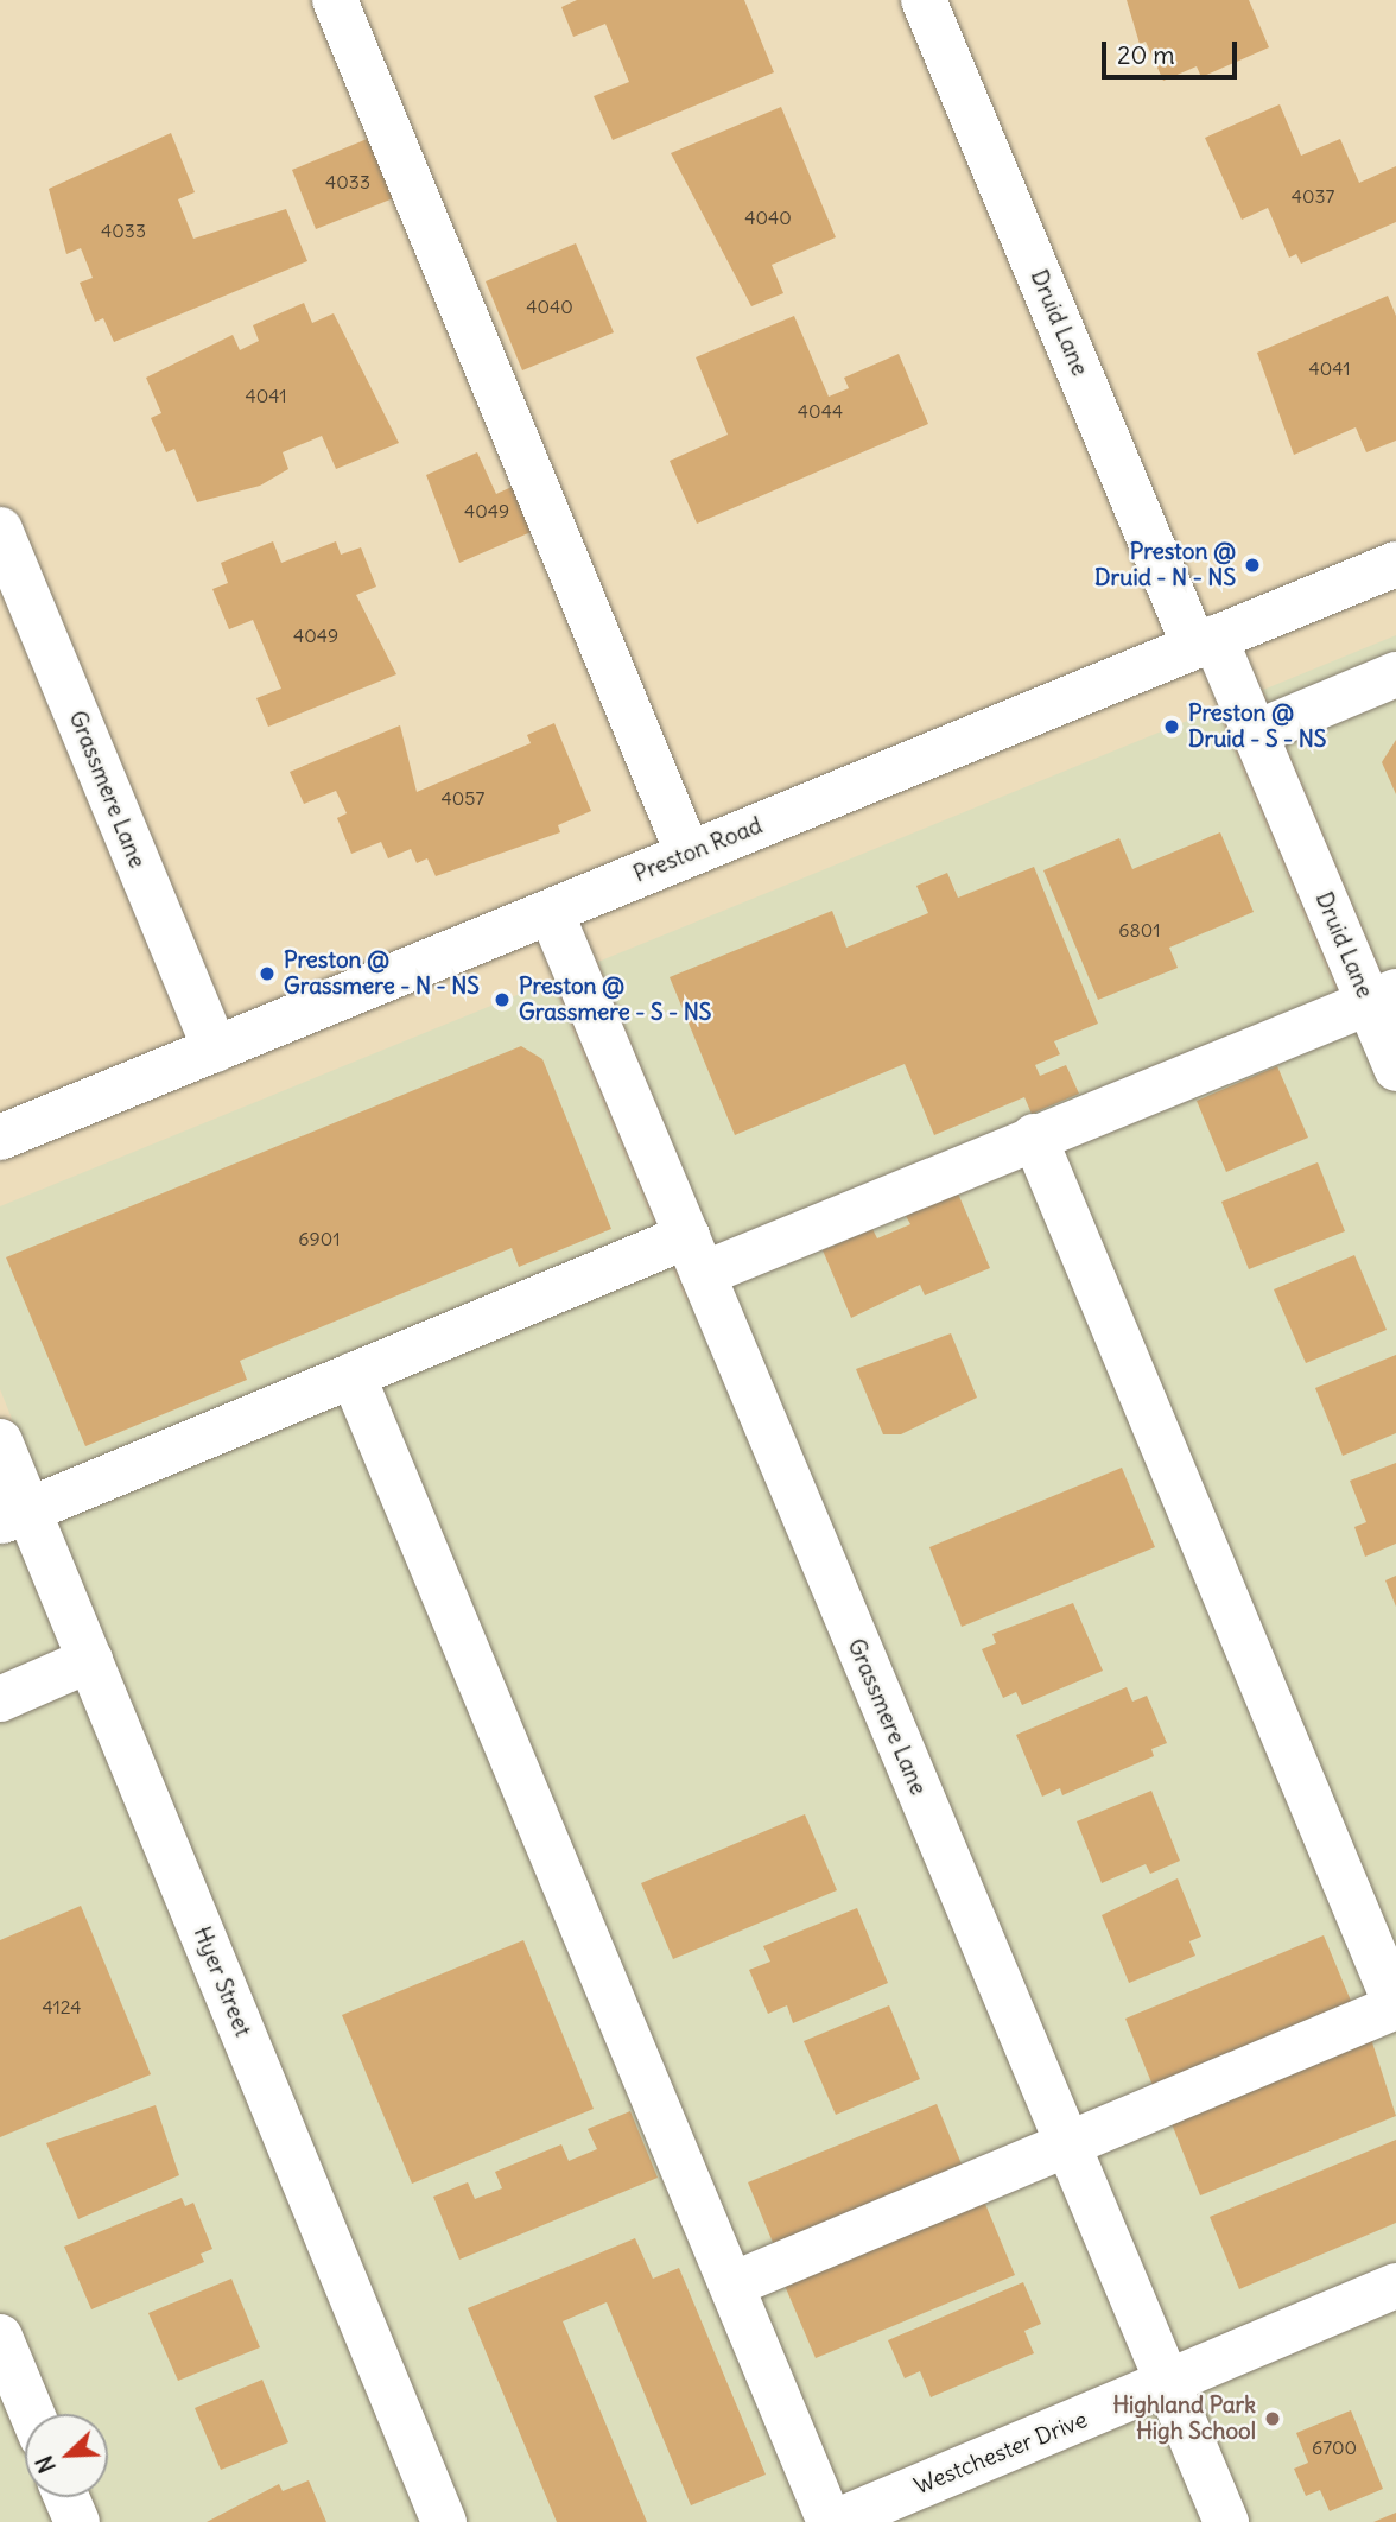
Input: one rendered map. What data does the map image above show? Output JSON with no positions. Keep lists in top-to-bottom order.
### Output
{
  "streets": {
    "street": [
      "Druid Lane",
      "Grassmere Lane",
      "Preston Road",
      "Hyer Street",
      "Westchester Drive"
    ]
  },
  "crossings": [
    ["Druid Lane", "Preston Road"],
    ["Grassmere Lane", "Preston Road"],
    ["Grassmere Lane", "Westchester Drive"]
  ],
  "places": [
    "Preston @ Druid - N - NS",
    "Preston @ Druid - S - NS",
    "Preston @ Grassmere - N - NS",
    "Preston @ Grassmere - S - NS",
    "Highland Park High School"
  ],
  "house_numbers": [
    "4033",
    "4037",
    "4040",
    "4033",
    "4040",
    "4041",
    "4041",
    "4044",
    "4049",
    "4049",
    "4057",
    "6801",
    "6901",
    "4124",
    "6700"
  ],
  "scale_bar": "20 m",
  "north": "bottom left"
}
